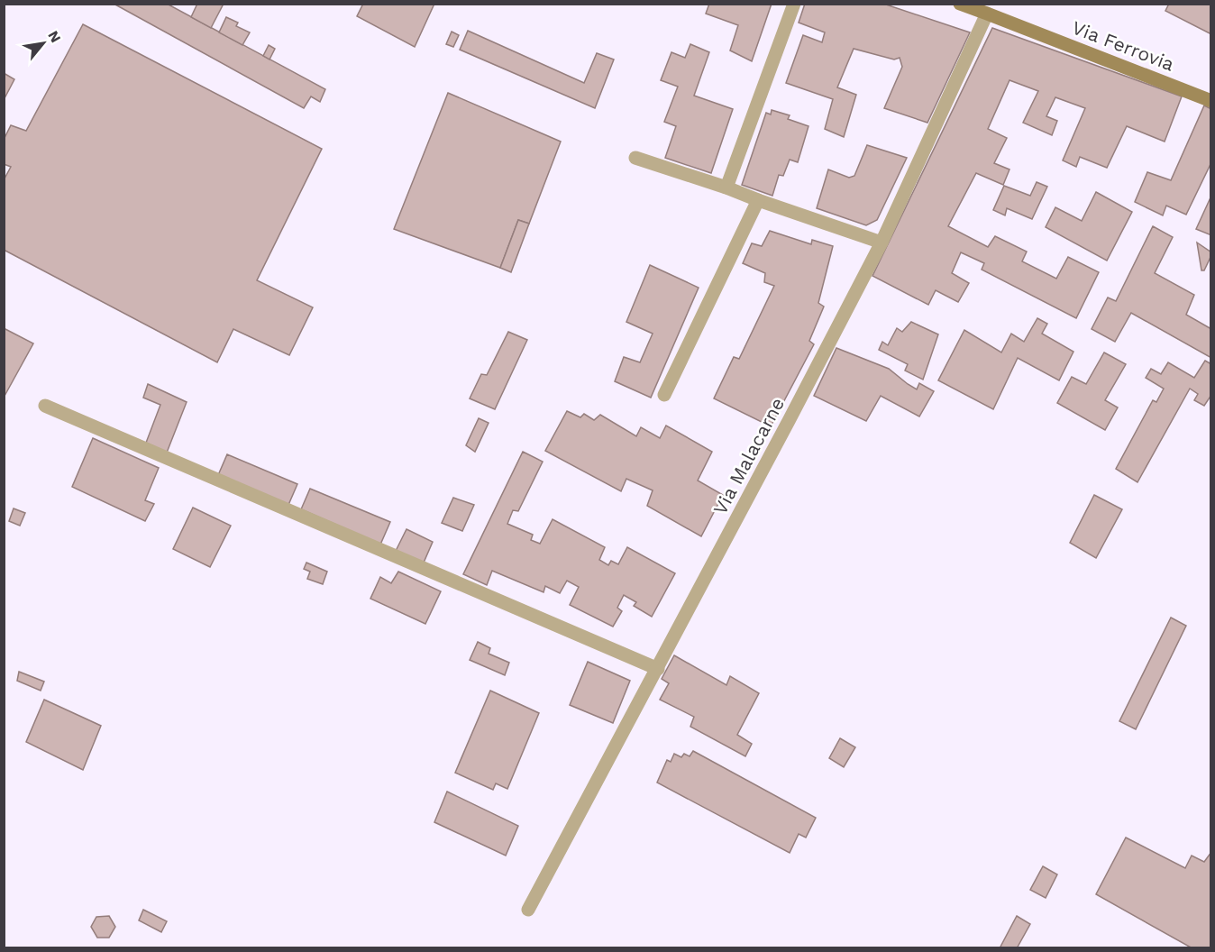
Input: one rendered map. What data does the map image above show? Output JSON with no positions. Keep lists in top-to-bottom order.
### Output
{
  "streets": {
    "main road": ["Via Ferrovia"],
    "street": ["Via Malacarne"]
  },
  "crossings": [
    ["Via Ferrovia", "Via Malacarne"]
  ],
  "north": "top right"
}
